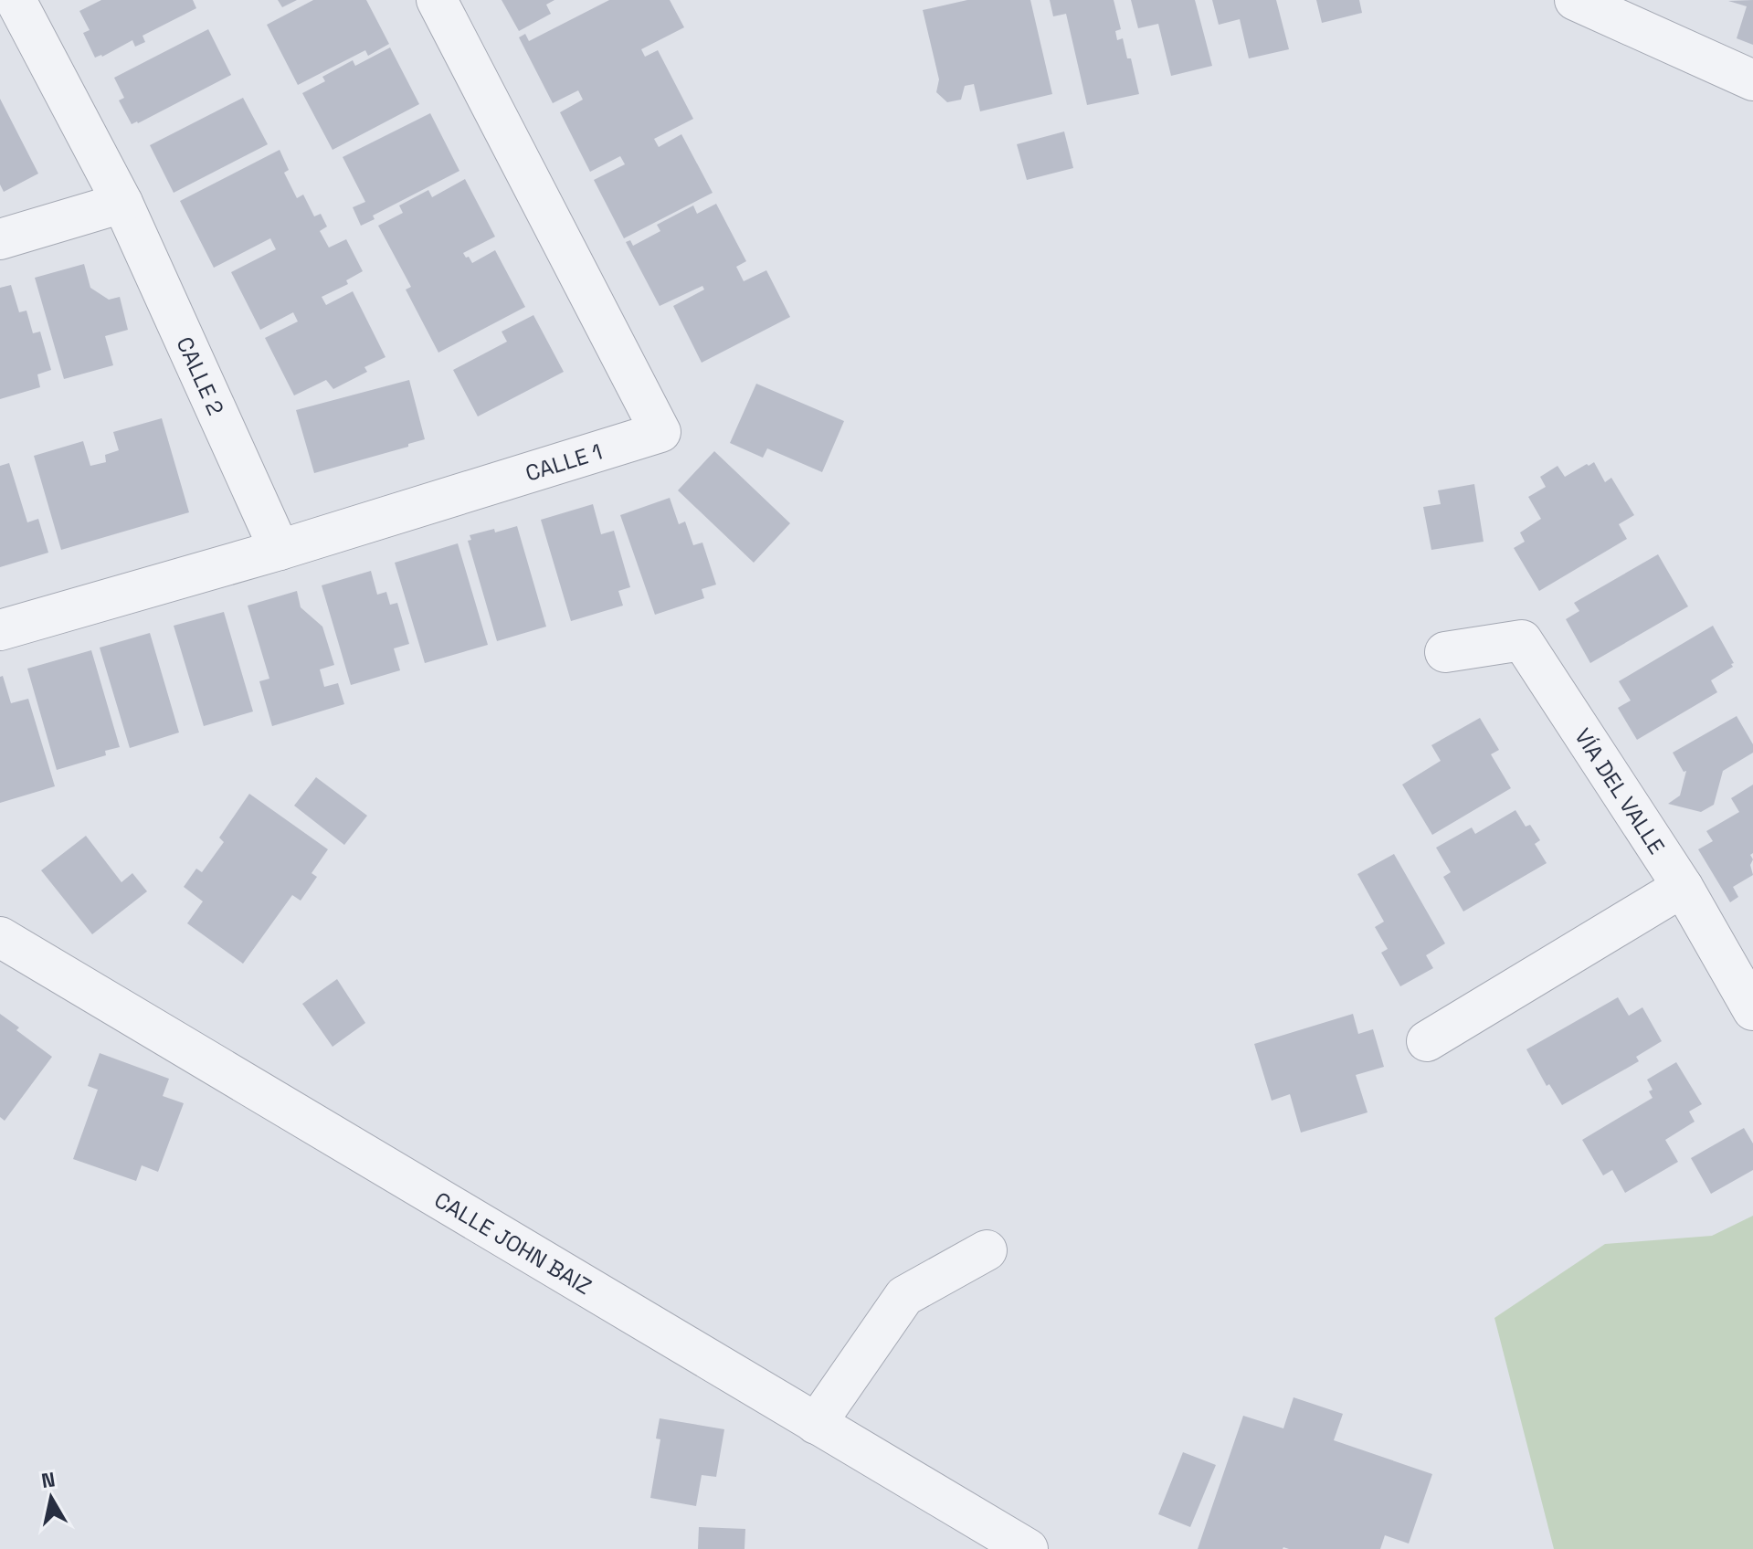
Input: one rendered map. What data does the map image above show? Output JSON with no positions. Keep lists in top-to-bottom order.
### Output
{
  "streets": {
    "street": [
      "CALLE 2",
      "CALLE 1",
      "VÍA DEL VALLE",
      "CALLE JOHN BAIZ"
    ]
  },
  "crossings": [
    ["CALLE 2", "CALLE 1"]
  ],
  "north": "top"
}
